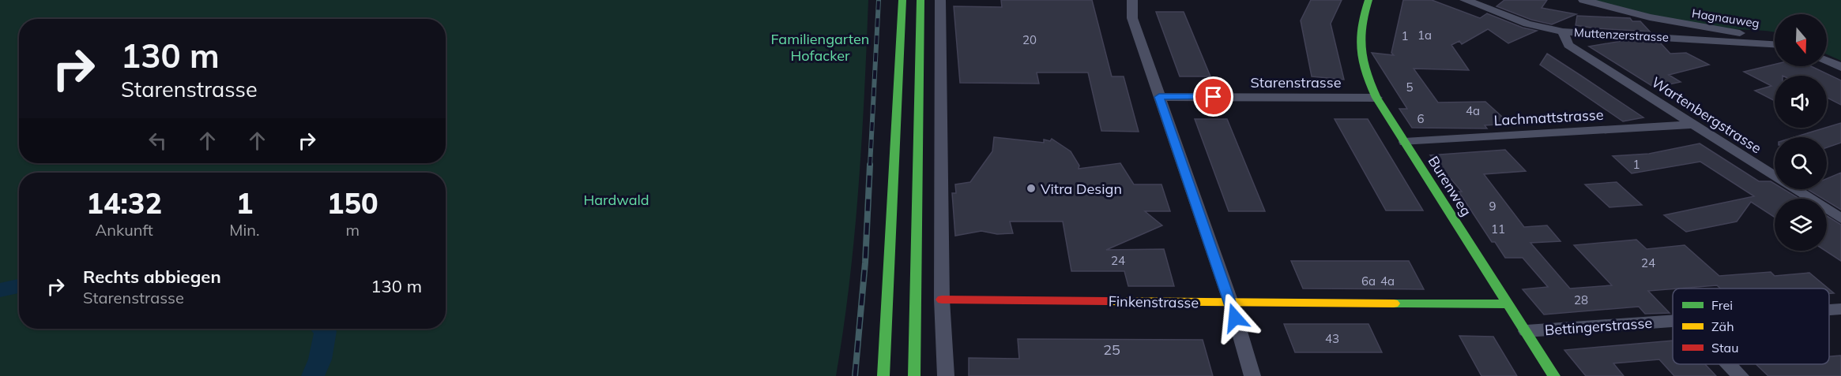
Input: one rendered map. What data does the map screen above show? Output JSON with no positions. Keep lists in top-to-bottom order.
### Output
{
  "streets": {
    "main road": ["Burenweg", "Finkenstrasse"],
    "street": [
      "Hagnauweg",
      "Muttenzerstrasse",
      "Starenstrasse",
      "Wartenbergstrasse",
      "Lachmattstrasse",
      "Bettingerstrasse"
    ]
  },
  "crossings": [
    ["Muttenzerstrasse", "Wartenbergstrasse"],
    ["Starenstrasse", "Burenweg"],
    ["Wartenbergstrasse", "Lachmattstrasse"],
    ["Lachmattstrasse", "Burenweg"],
    ["Burenweg", "Finkenstrasse"],
    ["Burenweg", "Bettingerstrasse"]
  ],
  "parks": ["Familiengarten Hofacker", "Hardwald"],
  "places": ["Vitra Design"],
  "house_numbers": [
    "1a",
    "1",
    "20",
    "5",
    "4a",
    "6",
    "1",
    "9",
    "11",
    "24",
    "24",
    "6a",
    "4a",
    "28",
    "43",
    "25"
  ],
  "legend": ["Frei", "Zäh", "Stau"],
  "north": "bottom",
  "page": {
    "turn": ["130 m", "Starenstrasse"],
    "eta": [
      "14:32",
      "Ankunft",
      "1",
      "Min.",
      "150",
      "m"
    ],
    "list": [
      {
        "name": "Rechts abbiegen",
        "note": "Starenstrasse",
        "value": "130 m"
      }
    ]
  }
}
